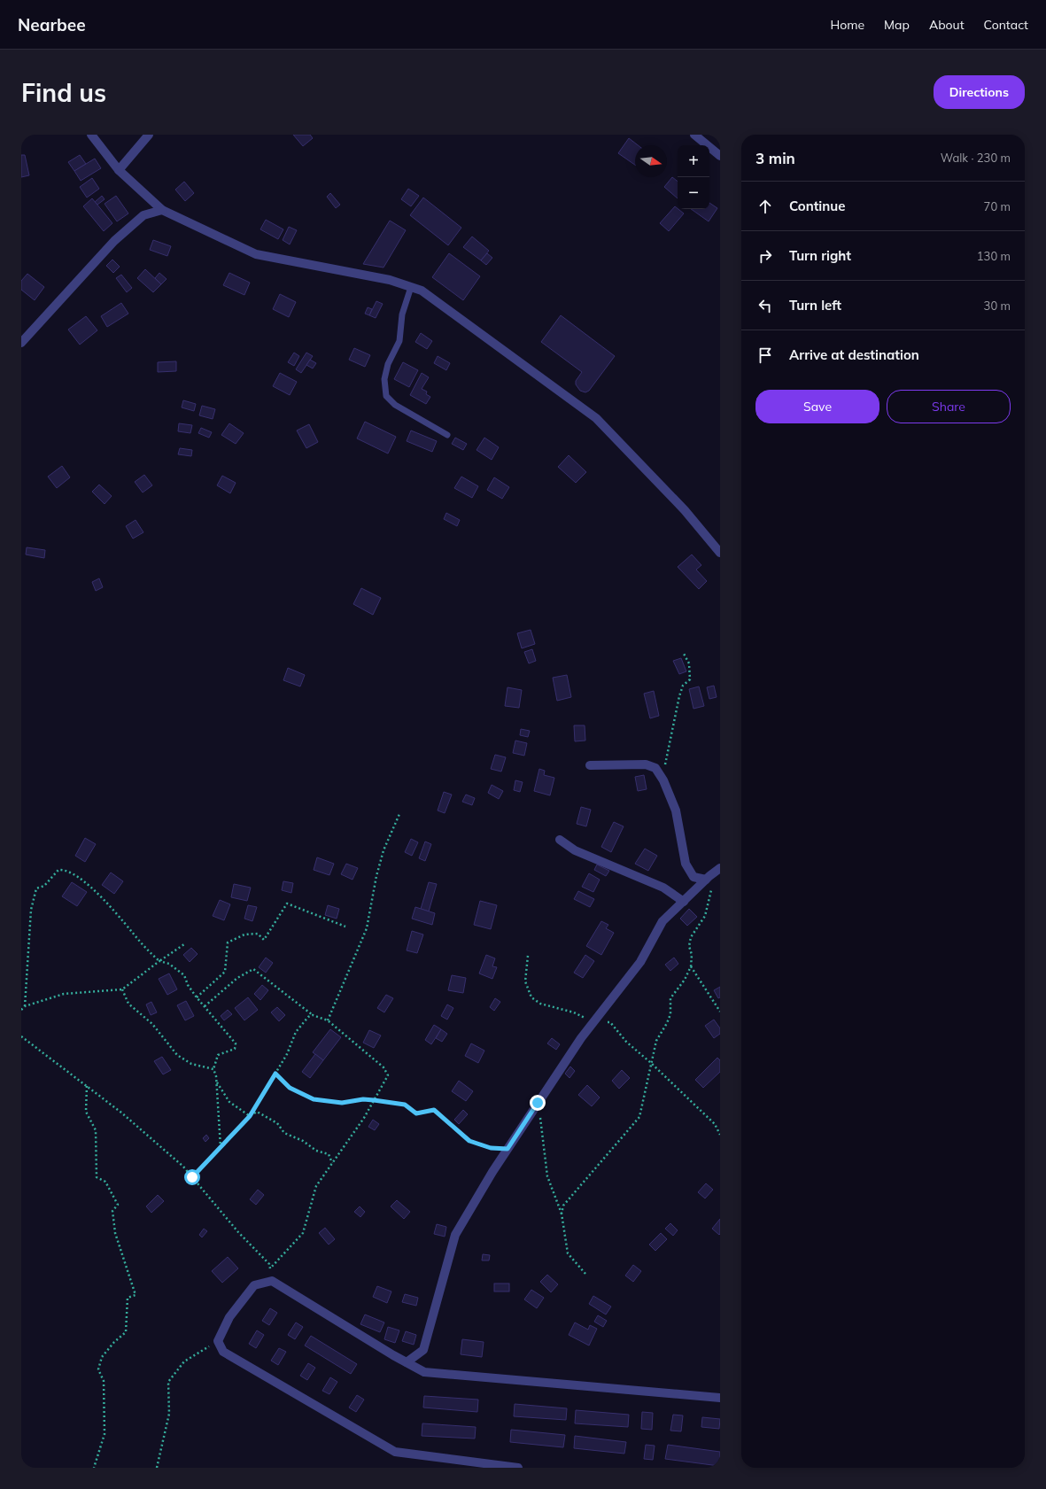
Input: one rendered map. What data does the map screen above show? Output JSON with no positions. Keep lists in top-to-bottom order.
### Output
{
  "north": "right",
  "page": {
    "header": "Nearbee",
    "nav": [
      "Home",
      "Map",
      "About",
      "Contact"
    ],
    "buttons": [
      "Directions",
      ["Save", "Share"]
    ],
    "title": "Find us",
    "heading": ["3 min", "Walk · 230 m"],
    "map_buttons": ["+", "−"],
    "list": [
      ["Continue", "70 m"],
      ["Turn right", "130 m"],
      ["Turn left", "30 m"],
      "Arrive at destination"
    ]
  }
}
